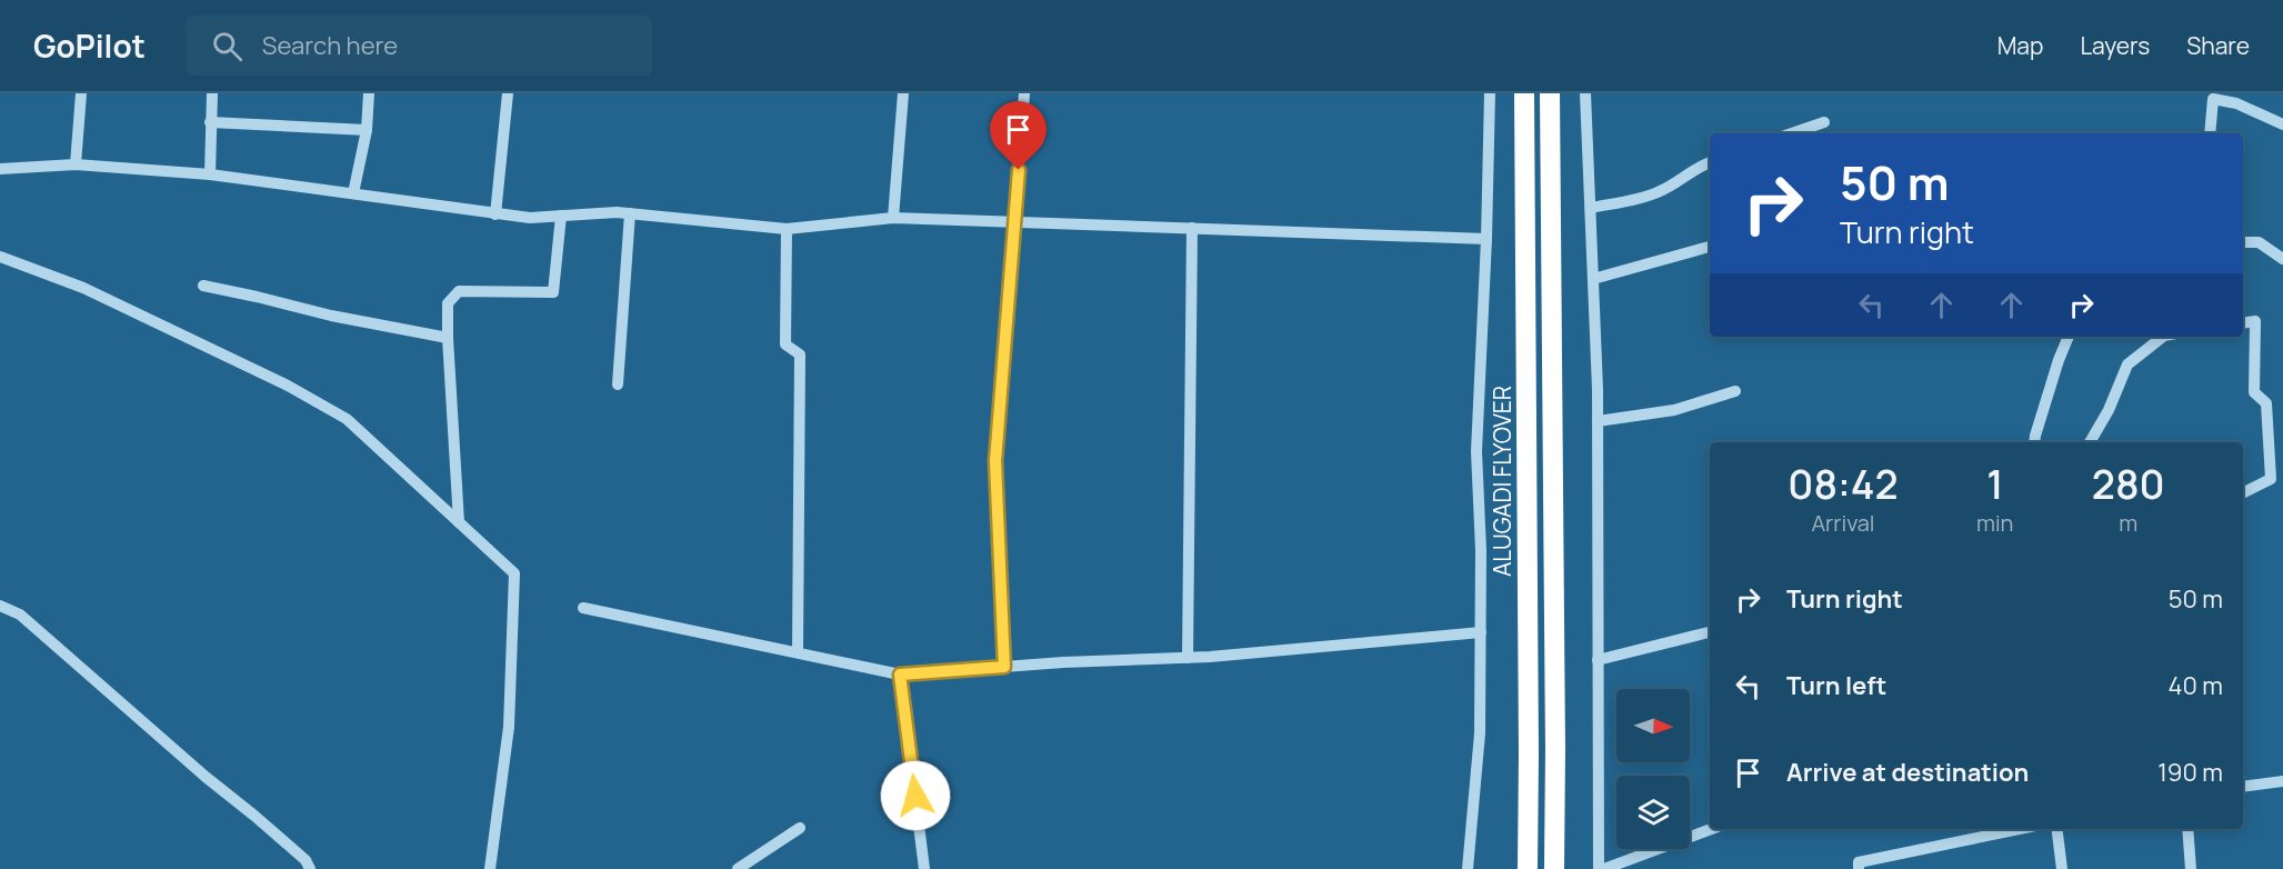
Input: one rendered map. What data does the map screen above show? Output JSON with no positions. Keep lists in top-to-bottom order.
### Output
{
  "streets": {
    "highway": ["ALUGADI FLYOVER"]
  },
  "north": "right",
  "page": {
    "header": "GoPilot",
    "search": "Search here",
    "nav": ["Map", "Layers", "Share"],
    "turn": ["50 m", "Turn right"],
    "eta": [
      "08:42",
      "Arrival",
      "1",
      "min",
      "280",
      "m"
    ],
    "list": [
      {
        "name": "Turn right",
        "value": "50 m"
      },
      {
        "name": "Turn left",
        "value": "40 m"
      },
      {
        "name": "Arrive at destination",
        "value": "190 m"
      }
    ]
  }
}
